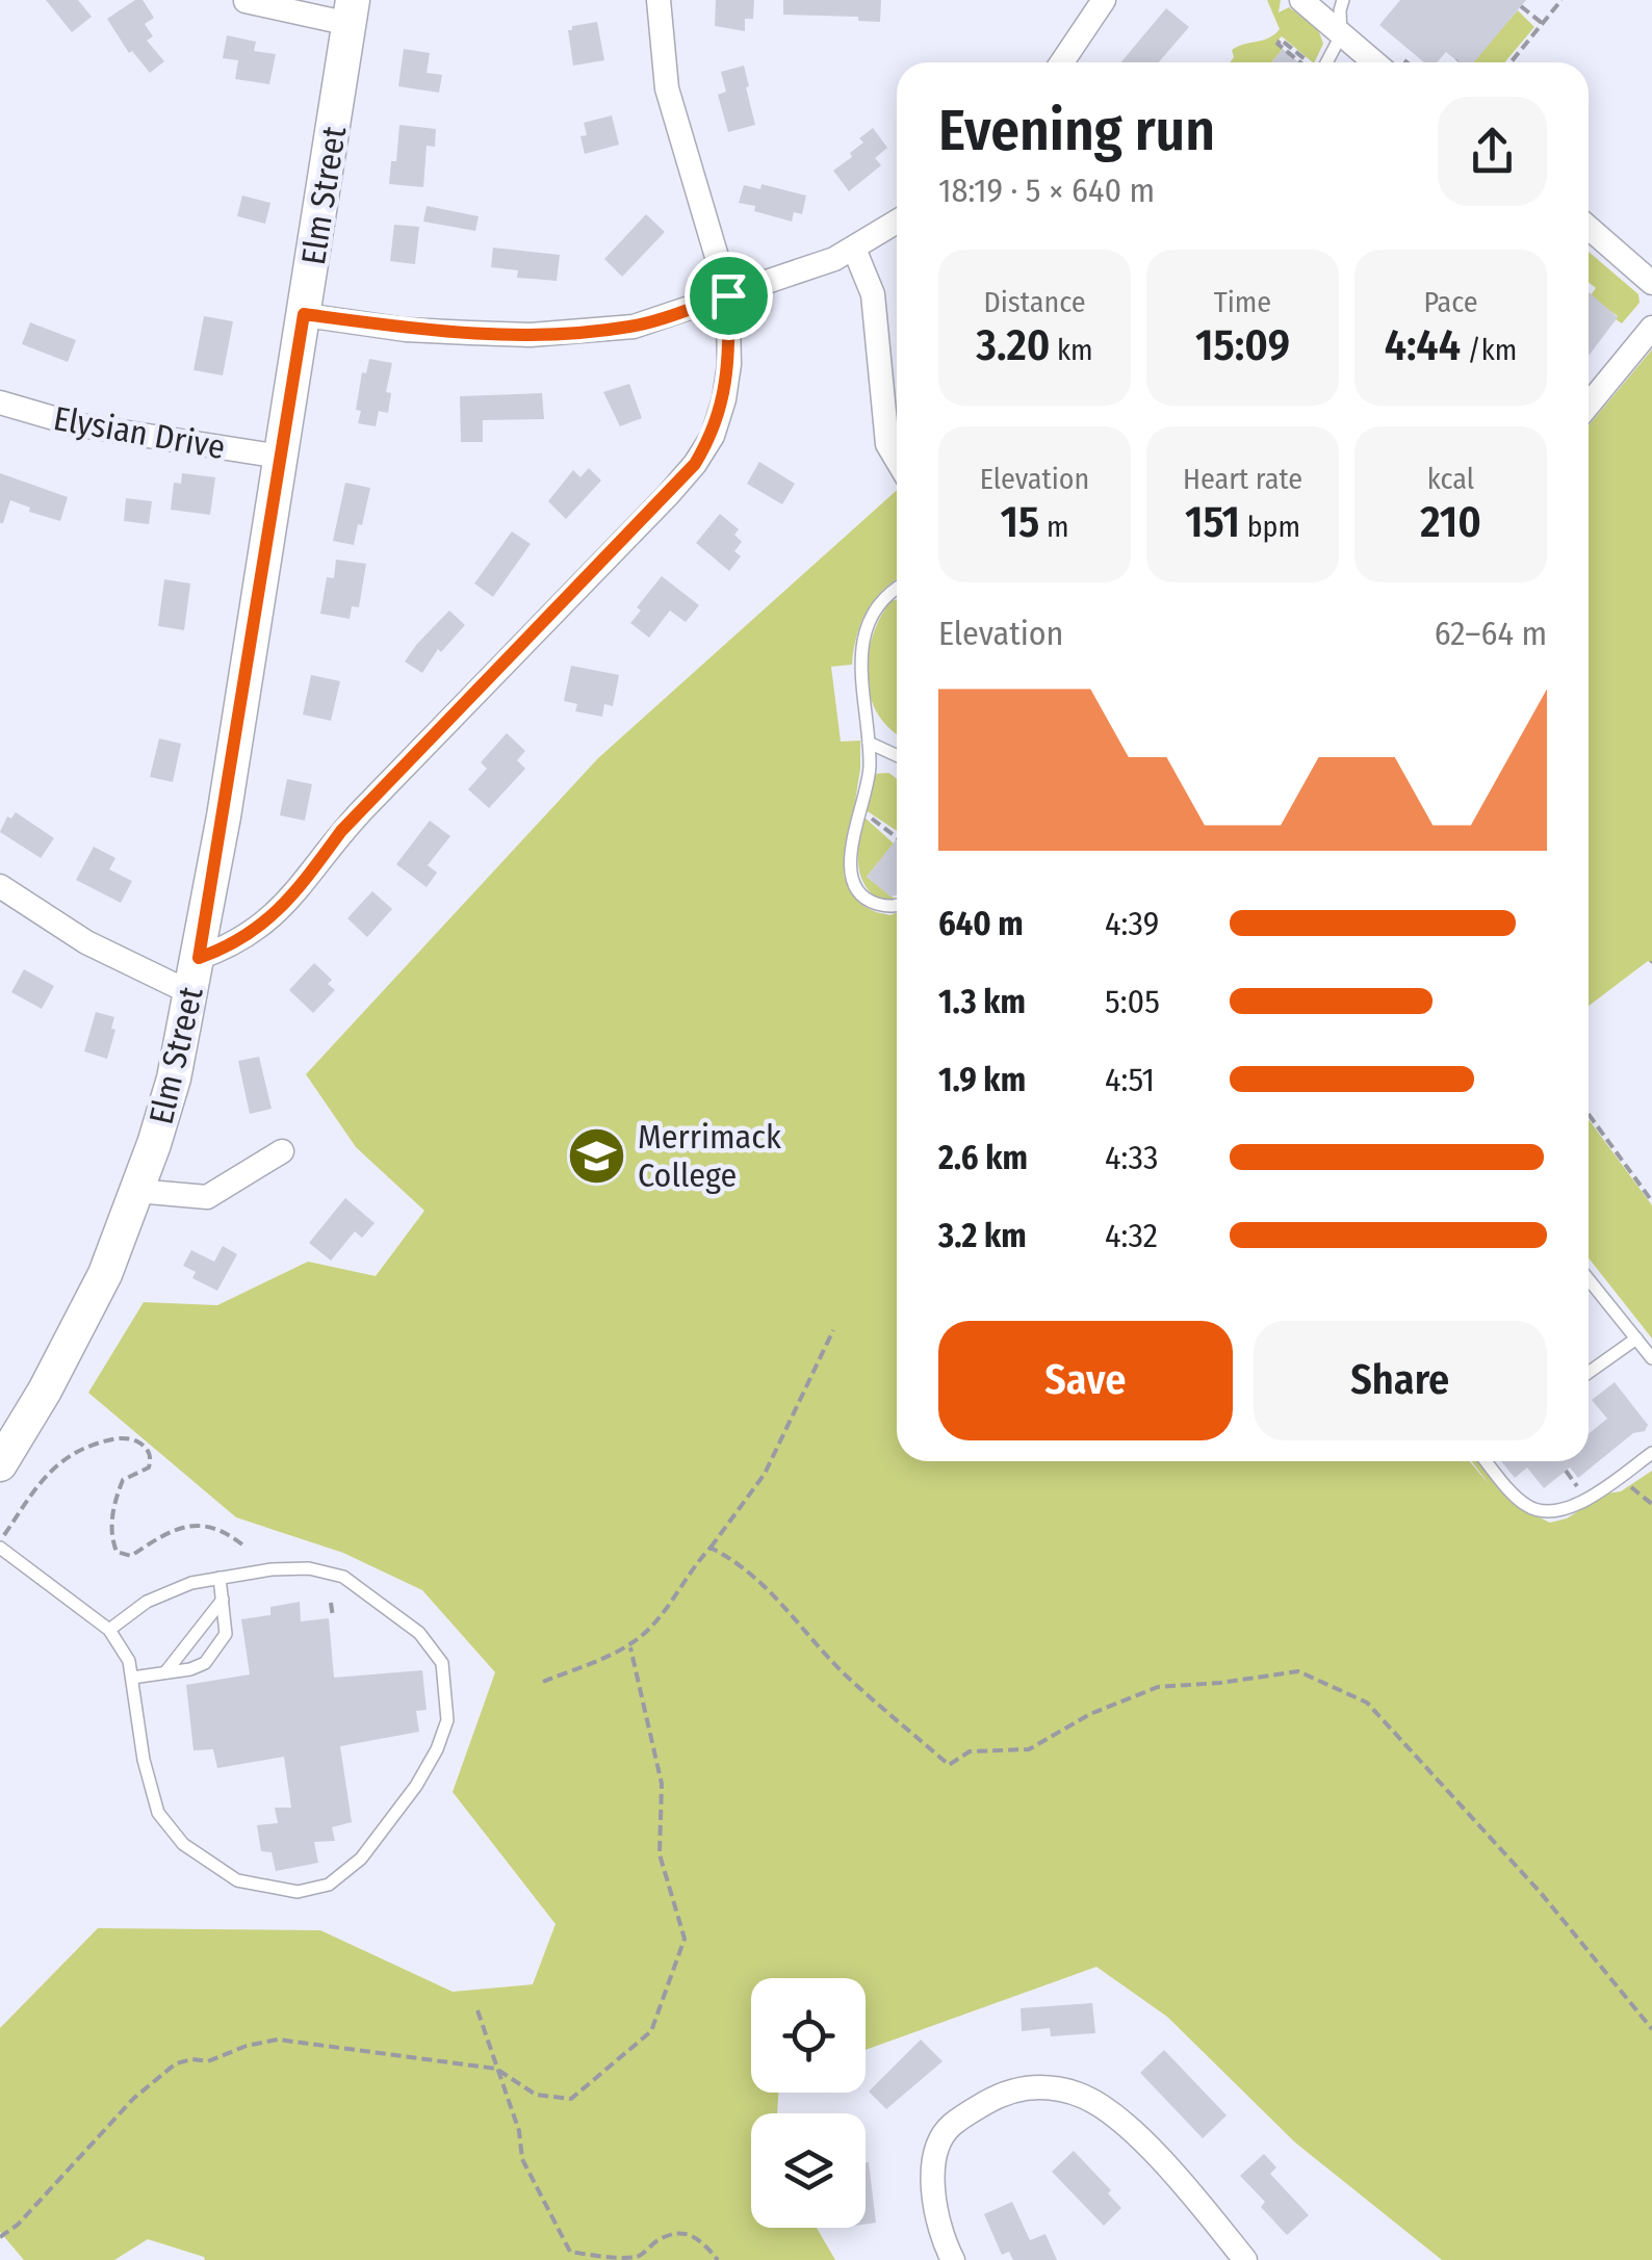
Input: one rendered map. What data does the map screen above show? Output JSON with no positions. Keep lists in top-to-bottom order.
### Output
{
  "streets": {
    "main road": ["Elm Street"],
    "street": ["Elysian Drive"]
  },
  "crossings": [
    ["Elm Street", "Elysian Drive"]
  ],
  "places": {
    "school or university": ["Merrimack College"]
  },
  "page": {
    "heading": ["Evening run", "18:19 · 5 × 640 m"],
    "stats": [
      ["Distance", "3.20 km"],
      ["Time", "15:09"],
      ["Pace", "4:44 /km"],
      ["Elevation", "15 m"],
      ["Heart rate", "151 bpm"],
      ["kcal", "210"]
    ],
    "chart": ["Elevation", "62–64 m"],
    "list": [
      {
        "name": "640 m",
        "note": "4:39"
      },
      {
        "name": "1.3 km",
        "note": "5:05"
      },
      {
        "name": "1.9 km",
        "note": "4:51"
      },
      {
        "name": "2.6 km",
        "note": "4:33"
      },
      {
        "name": "3.2 km",
        "note": "4:32"
      }
    ],
    "buttons": ["Save", "Share"]
  }
}
